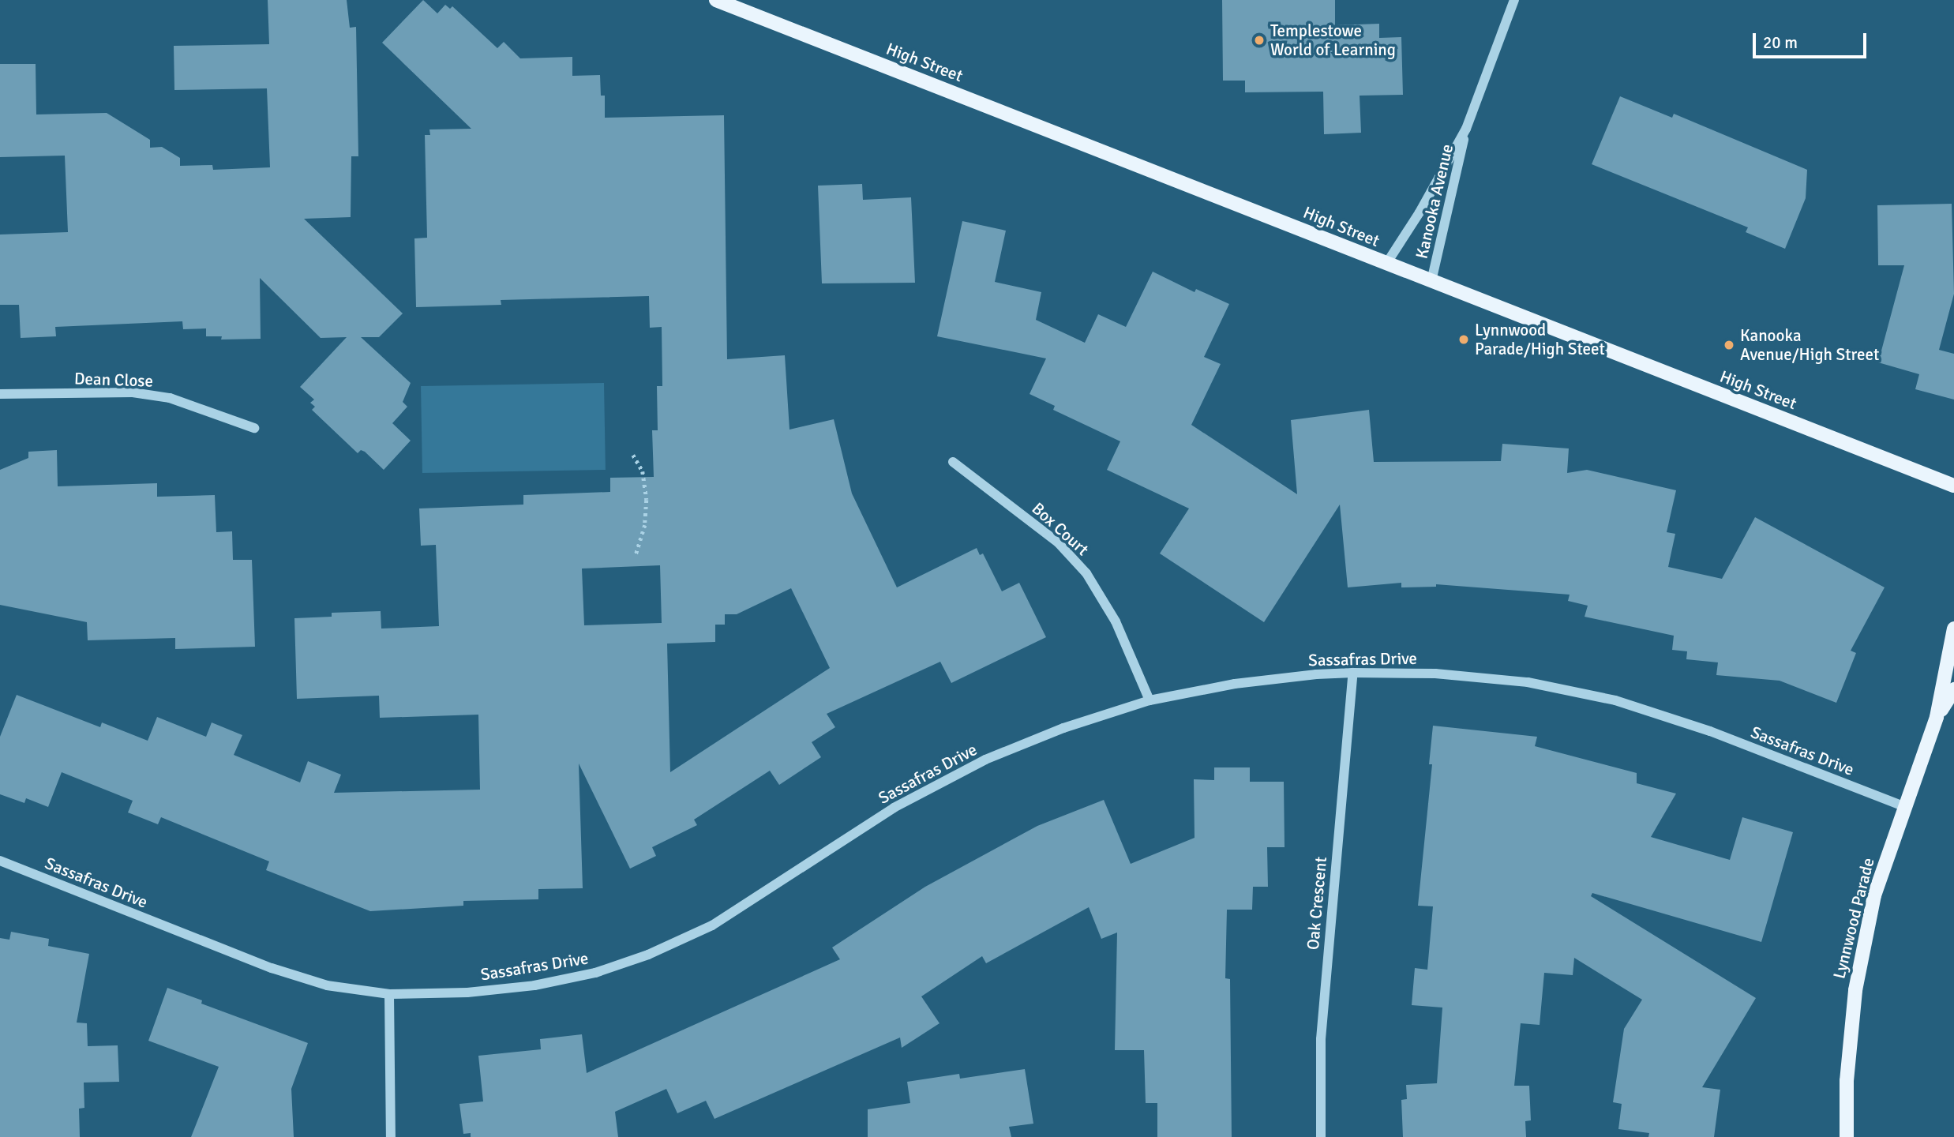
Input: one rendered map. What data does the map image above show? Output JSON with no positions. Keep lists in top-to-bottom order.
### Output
{
  "streets": {
    "main road": ["High Street", "Lynnwood Parade"],
    "street": [
      "Kanooka Avenue",
      "Dean Close",
      "Box Court",
      "Sassafras Drive",
      "Oak Crescent"
    ]
  },
  "crossings": [
    ["High Street", "Kanooka Avenue"],
    ["Box Court", "Sassafras Drive"],
    ["Sassafras Drive", "Oak Crescent"],
    ["Sassafras Drive", "Lynnwood Parade"]
  ],
  "places": ["Templestowe World of Learning", "Lynnwood Parade/High Steet", "Kanooka Avenue/High Street"],
  "scale_bar": "20 m"
}
